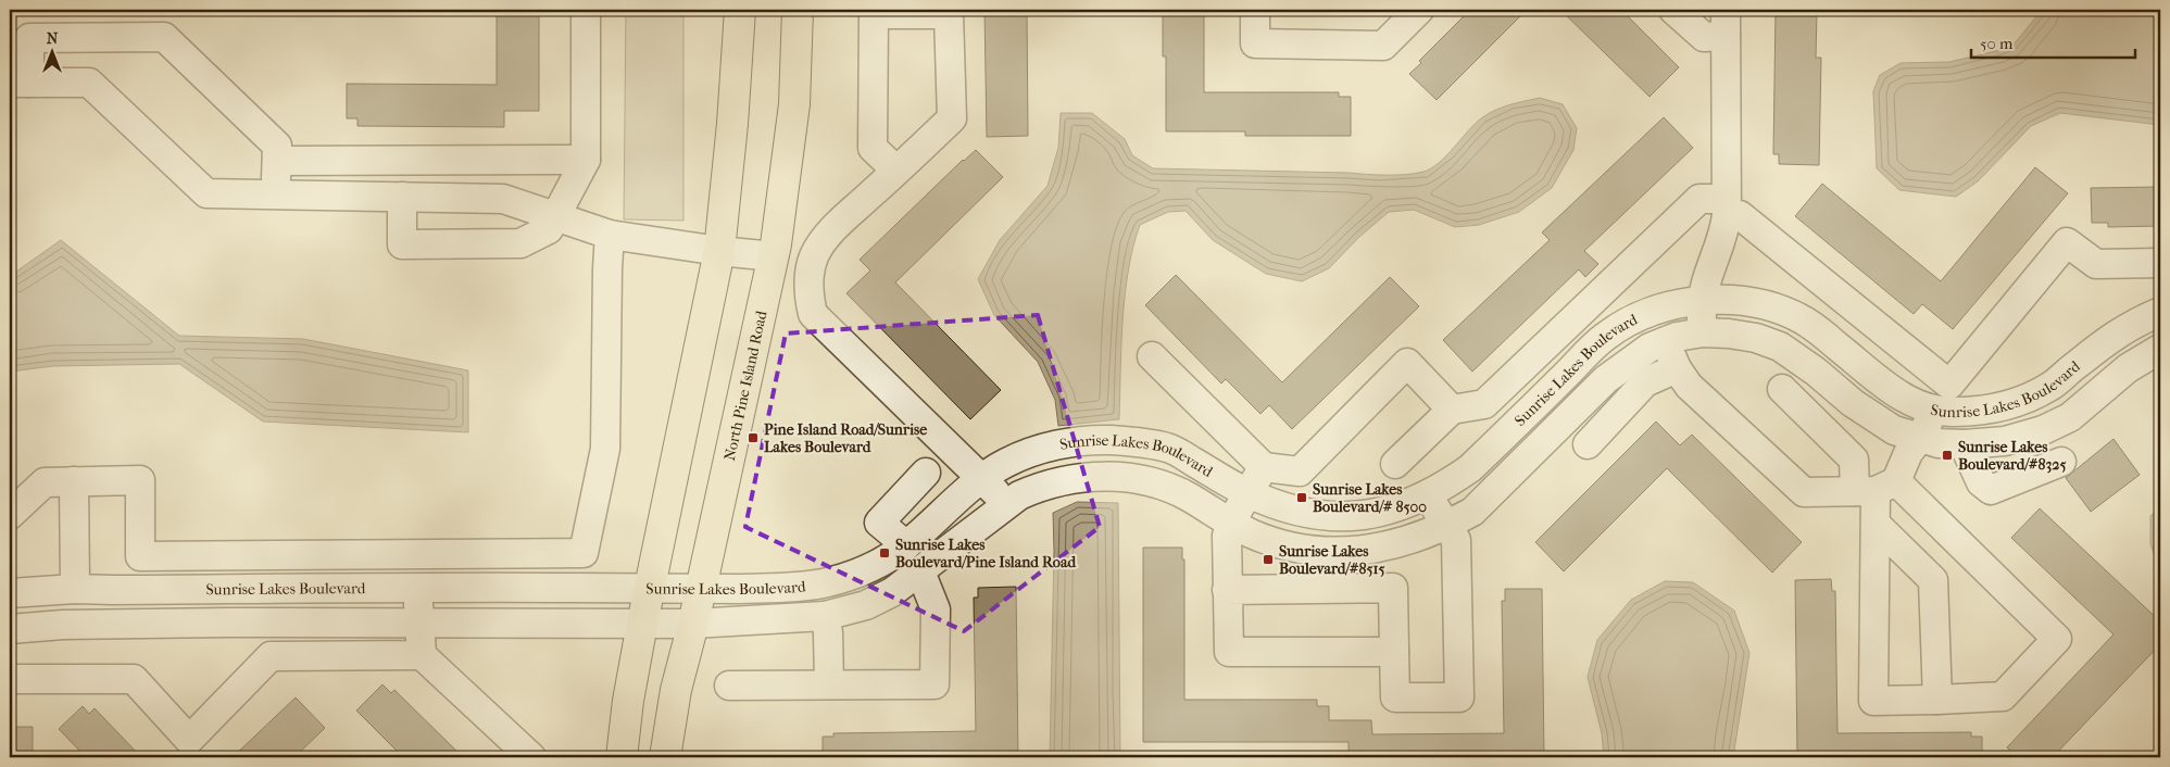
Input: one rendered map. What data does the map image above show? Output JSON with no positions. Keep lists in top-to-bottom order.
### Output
{
  "streets": {
    "main road": ["North Pine Island Road"],
    "street": ["Sunrise Lakes Boulevard"]
  },
  "crossings": [
    ["Sunrise Lakes Boulevard", "North Pine Island Road"]
  ],
  "places": {
    "transit": [
      "Pine Island Road/Sunrise Lakes Boulevard",
      "Sunrise Lakes Boulevard/#8325",
      "Sunrise Lakes Boulevard/# 8500",
      "Sunrise Lakes Boulevard/Pine Island Road",
      "Sunrise Lakes Boulevard/#8515"
    ]
  },
  "scale_bar": "50 m",
  "north": "top"
}
